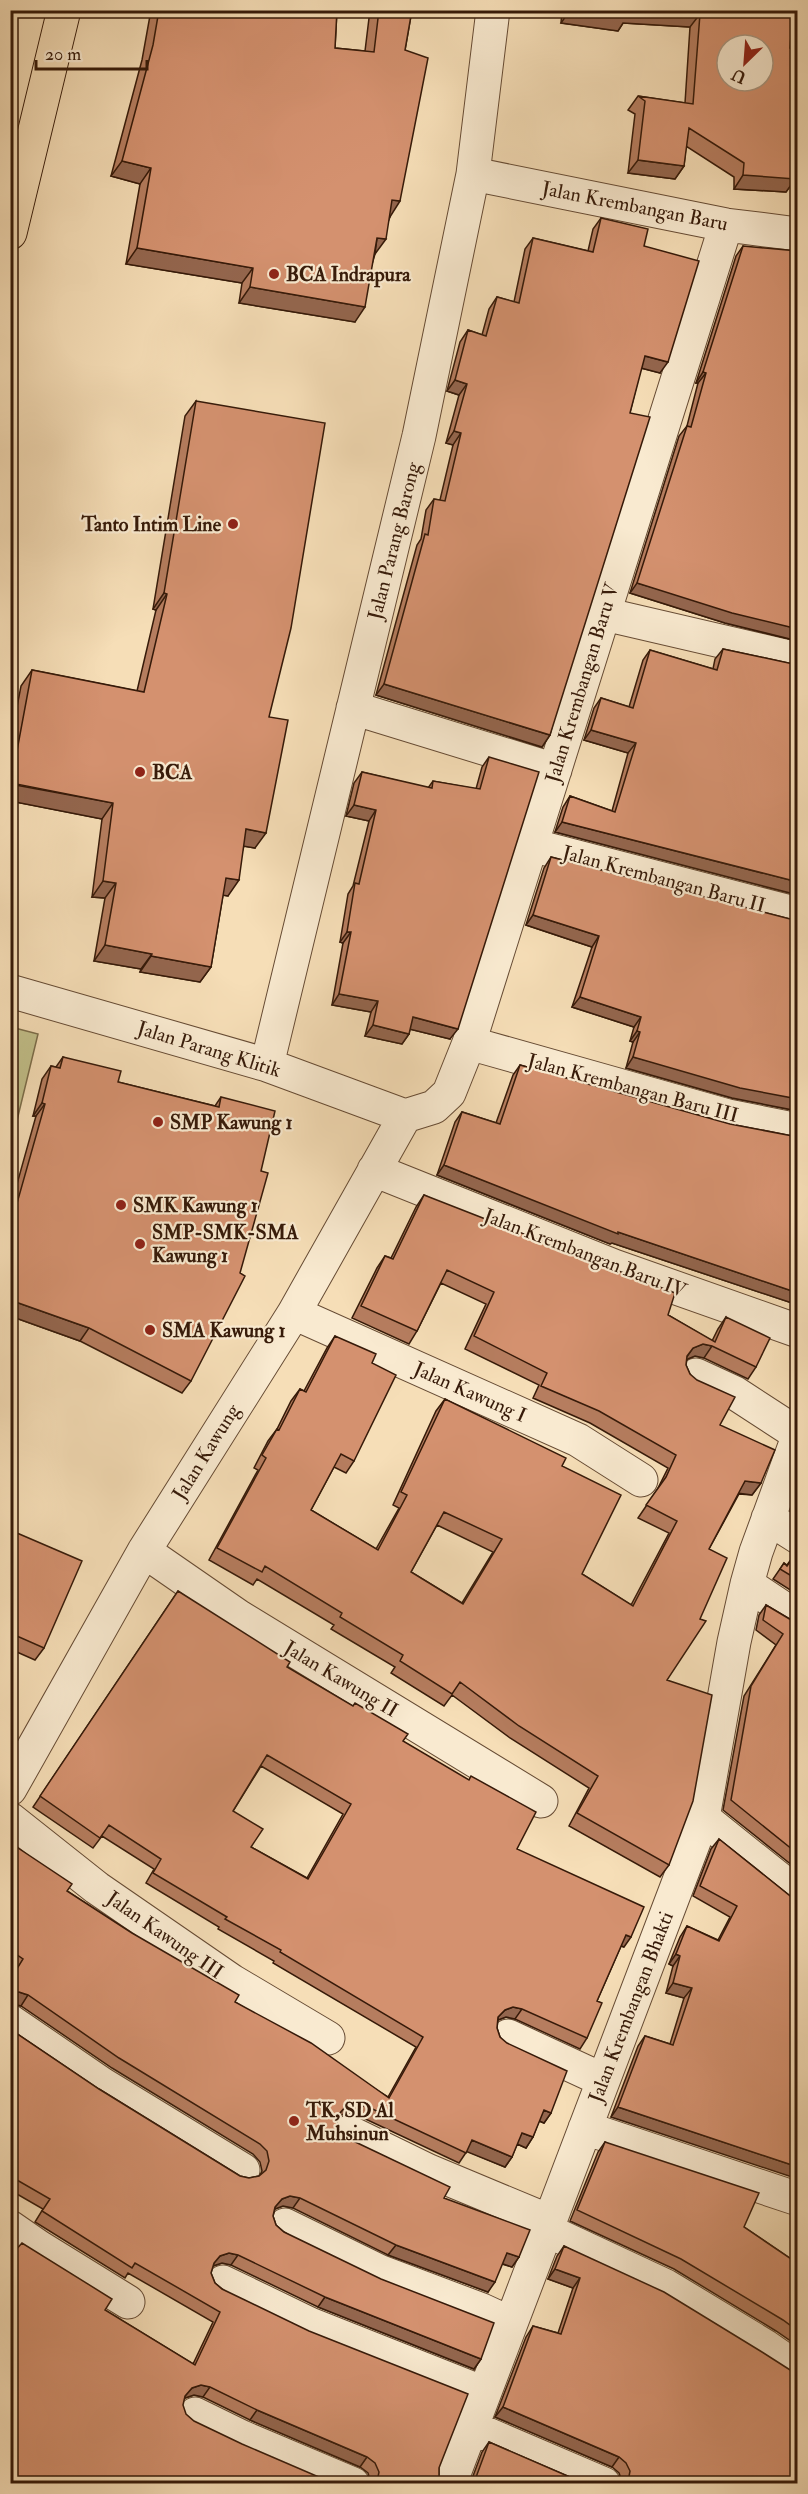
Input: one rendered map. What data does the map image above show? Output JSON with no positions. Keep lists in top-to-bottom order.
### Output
{
  "streets": {
    "street": [
      "Jalan Krembangan Baru",
      "Jalan Parang Barong",
      "Jalan Krembangan Baru V",
      "Jalan Krembangan Baru II",
      "Jalan Parang Klitik",
      "Jalan Krembangan Baru III",
      "Jalan Krembangan Baru IV",
      "Jalan Kawung I",
      "Jalan Kawung",
      "Jalan Kawung II",
      "Jalan Kawung III",
      "Jalan Krembangan Bhakti"
    ]
  },
  "crossings": [
    ["Jalan Krembangan Baru", "Jalan Parang Barong"],
    ["Jalan Krembangan Baru", "Jalan Krembangan Baru V"],
    ["Jalan Parang Barong", "Jalan Parang Klitik"],
    ["Jalan Krembangan Baru V", "Jalan Krembangan Baru II"],
    ["Jalan Krembangan Baru V", "Jalan Parang Klitik"],
    ["Jalan Krembangan Baru V", "Jalan Krembangan Baru III"],
    ["Jalan Krembangan Baru V", "Jalan Kawung"],
    ["Jalan Parang Klitik", "Jalan Kawung"],
    ["Jalan Krembangan Baru IV", "Jalan Kawung"],
    ["Jalan Kawung I", "Jalan Kawung"],
    ["Jalan Kawung", "Jalan Kawung II"]
  ],
  "places": [
    "BCA Indrapura",
    "Tanto Intim Line",
    "BCA",
    "SMP Kawung 1",
    "SMK Kawung 1",
    "SMP-SMK-SMA Kawung 1",
    "SMA Kawung 1",
    "TK, SD Al Muhsinun"
  ],
  "scale_bar": "20 m",
  "north": "bottom left"
}
